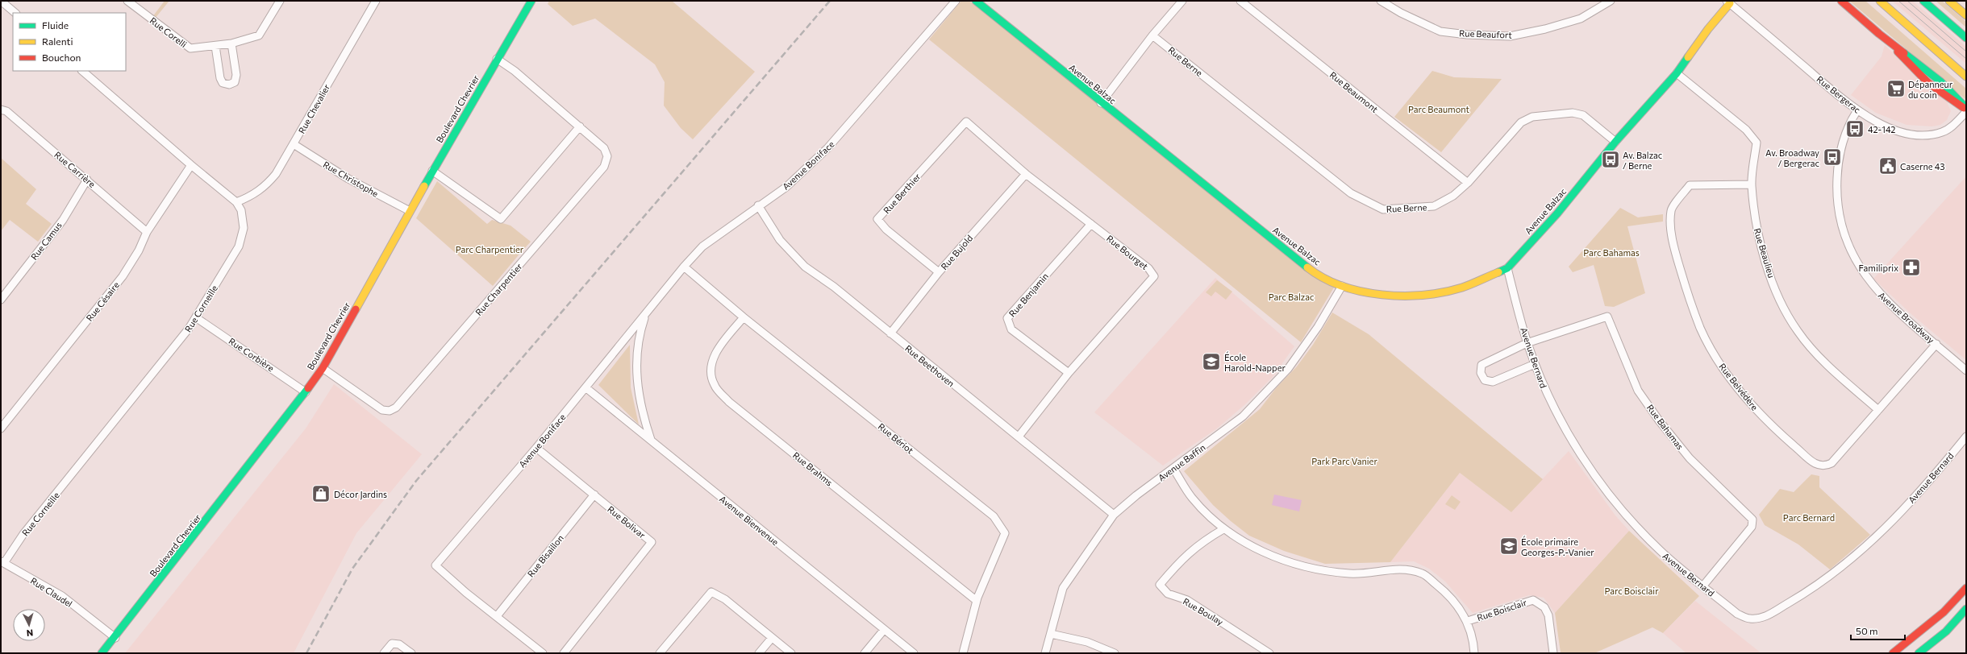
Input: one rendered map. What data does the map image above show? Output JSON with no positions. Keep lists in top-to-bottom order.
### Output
{
  "streets": {
    "main road": ["Avenue Balzac", "Boulevard Chevrier"],
    "street": [
      "Rue Corelli",
      "Rue Beaufort",
      "Rue Berne",
      "Rue Beaumont",
      "Rue Bergerac",
      "Rue Chevalier",
      "Avenue Boniface",
      "Rue Carrière",
      "Rue Christophe",
      "Rue Berthier",
      "Rue Camus",
      "Rue Bujold",
      "Rue Bourget",
      "Rue Beaulieu",
      "Rue Charpentier",
      "Rue Benjamin",
      "Rue Césaire",
      "Rue Corneille",
      "Avenue Broadway",
      "Rue Corbière",
      "Avenue Bernard",
      "Rue Beethoven",
      "Rue Belvédère",
      "Rue Bahamas",
      "Rue Bériot",
      "Avenue Baffin",
      "Rue Brahms",
      "Avenue Bienvenue",
      "Rue Bolivar",
      "Rue Bisaillon",
      "Rue Claudel",
      "Rue Boisclair",
      "Rue Boulay"
    ]
  },
  "crossings": [
    ["Rue Berne", "Avenue Balzac"],
    ["Rue Berne", "Rue Beaumont"],
    ["Avenue Balzac", "Rue Bergerac"],
    ["Avenue Balzac", "Rue Beaulieu"],
    ["Avenue Balzac", "Avenue Bernard"],
    ["Avenue Balzac", "Avenue Baffin"],
    ["Rue Bergerac", "Avenue Broadway"],
    ["Rue Chevalier", "Rue Christophe"],
    ["Rue Chevalier", "Rue Corneille"],
    ["Boulevard Chevrier", "Rue Christophe"],
    ["Boulevard Chevrier", "Rue Charpentier"],
    ["Boulevard Chevrier", "Rue Corbière"],
    ["Boulevard Chevrier", "Rue Claudel"],
    ["Avenue Boniface", "Rue Beethoven"],
    ["Avenue Boniface", "Rue Bériot"],
    ["Avenue Boniface", "Avenue Bienvenue"],
    ["Avenue Boniface", "Rue Bolivar"],
    ["Avenue Boniface", "Rue Bisaillon"],
    ["Rue Carrière", "Rue Camus"],
    ["Rue Carrière", "Rue Césaire"],
    ["Rue Berthier", "Rue Bujold"],
    ["Rue Berthier", "Rue Bourget"],
    ["Rue Bujold", "Rue Bourget"],
    ["Rue Bujold", "Rue Beethoven"],
    ["Rue Bourget", "Rue Benjamin"],
    ["Rue Bourget", "Rue Beethoven"],
    ["Rue Beaulieu", "Rue Belvédère"],
    ["Rue Césaire", "Rue Corneille"],
    ["Rue Corneille", "Rue Corbière"],
    ["Rue Corneille", "Rue Claudel"],
    ["Avenue Broadway", "Rue Belvédère"],
    ["Avenue Bernard", "Rue Bahamas"],
    ["Rue Beethoven", "Avenue Baffin"],
    ["Rue Bériot", "Rue Brahms"],
    ["Rue Bolivar", "Rue Bisaillon"]
  ],
  "parks": [
    "Parc Beaumont",
    "Parc Charpentier",
    "Parc Bahamas",
    "Parc Balzac",
    "Park Parc Vanier",
    "Parc Bernard",
    "Parc Boisclair"
  ],
  "places": {
    "supermarket": ["Dépanneur du coin"],
    "bus stop": ["42-142", "Av. Broadway / Bergerac", "Av. Balzac / Berne"],
    "public building": ["Caserne 43"],
    "pharmacy": ["Familiprix"],
    "school or university": ["École Harold-Napper", "École primaire Georges-P.-Vanier"],
    "shop": ["Décor Jardins"]
  },
  "legend": ["Fluide", "Ralenti", "Bouchon"],
  "scale_bar": "50 m",
  "north": "bottom"
}
